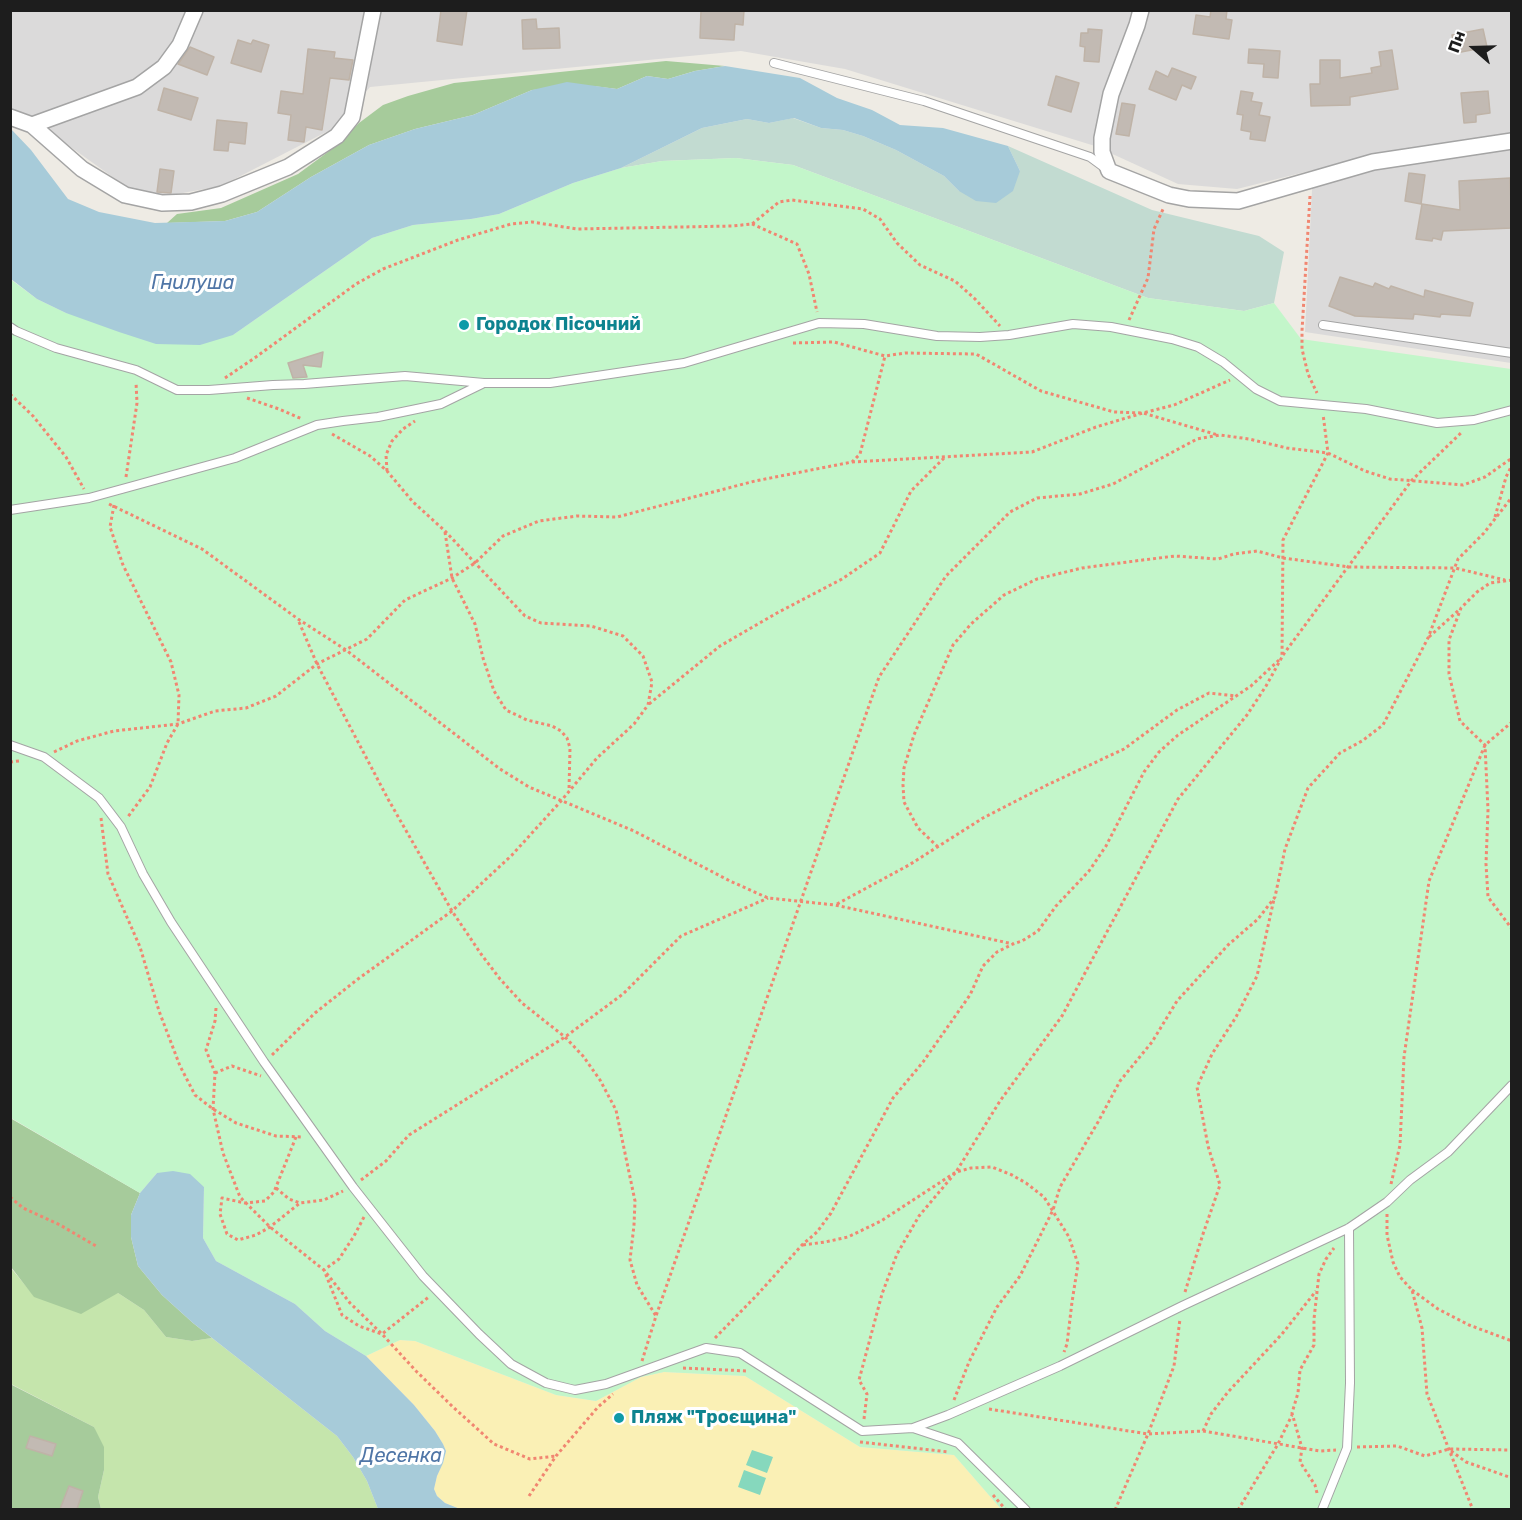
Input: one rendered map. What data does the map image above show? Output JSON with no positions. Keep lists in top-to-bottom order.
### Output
{
  "water": ["Гнилуша", "Десенка"],
  "places": ["Городок Пісочний", "Пляж \"Троєщина\""],
  "north": "left"
}
